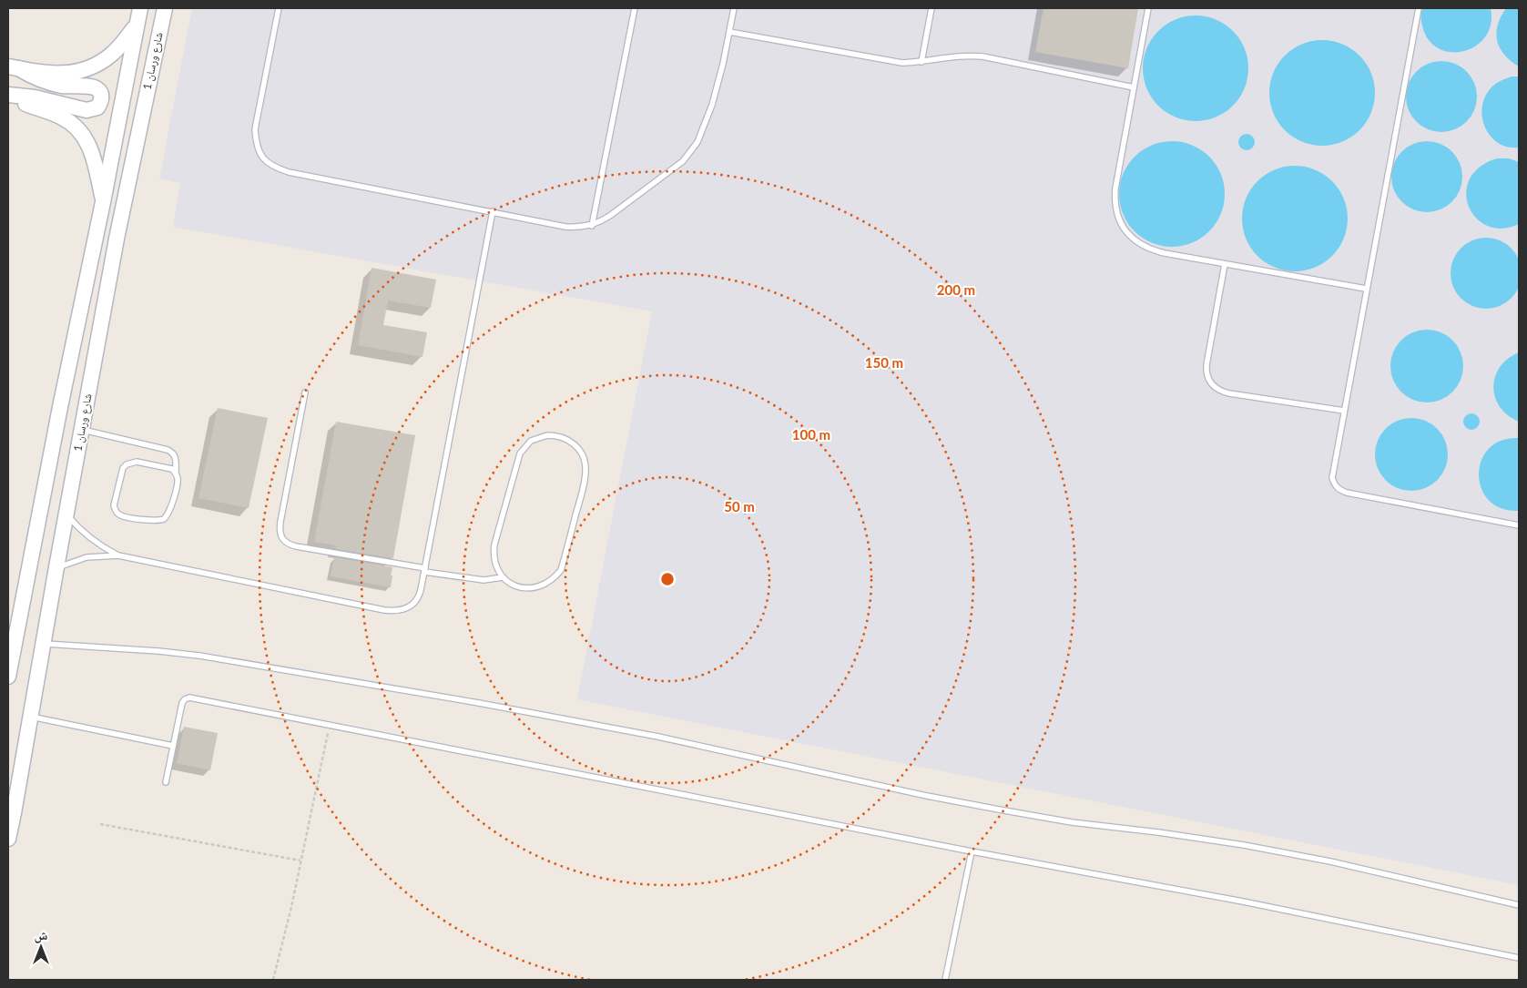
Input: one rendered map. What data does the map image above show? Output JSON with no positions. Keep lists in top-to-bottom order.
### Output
{
  "streets": {
    "street": ["شارع ورسان 1"]
  },
  "north": "top",
  "rings": [
    "200 m",
    "150 m",
    "100 m",
    "50 m"
  ]
}
